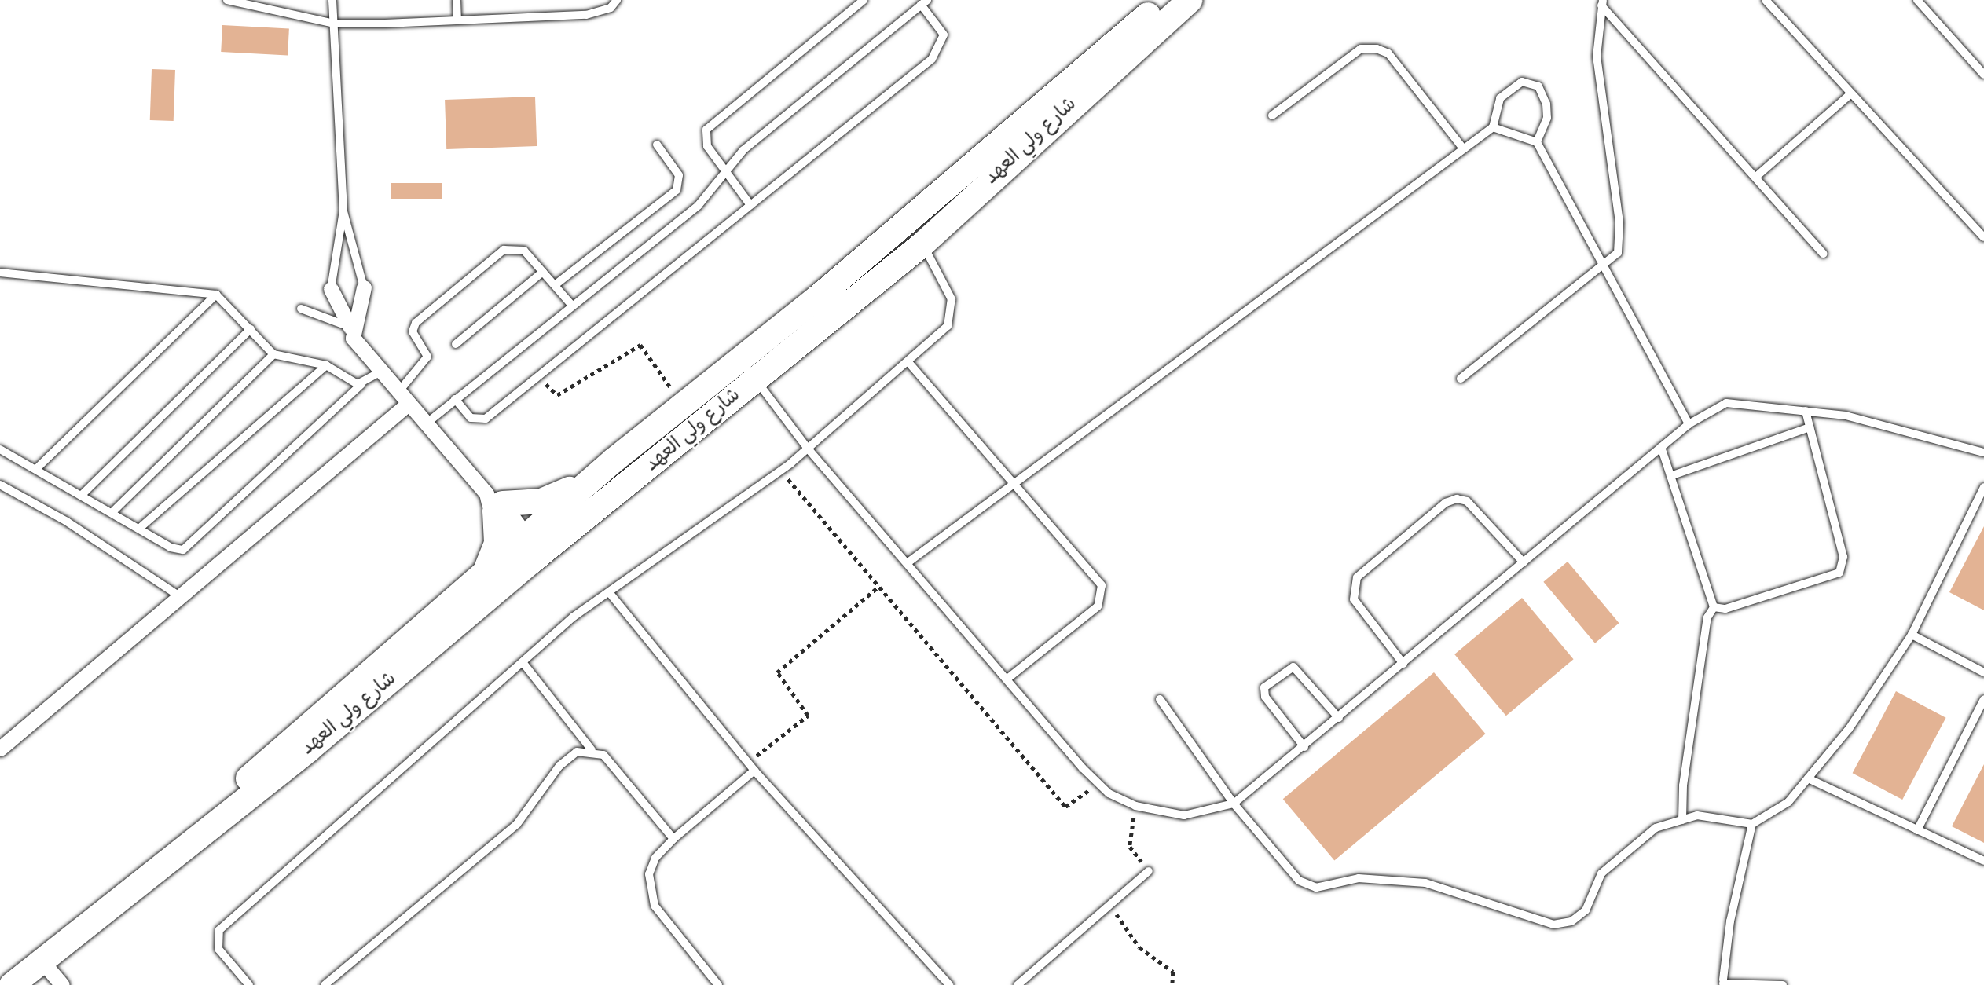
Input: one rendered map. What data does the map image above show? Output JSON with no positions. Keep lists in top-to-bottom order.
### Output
{
  "streets": {
    "main road": ["شارع ولي العهد"]
  }
}
